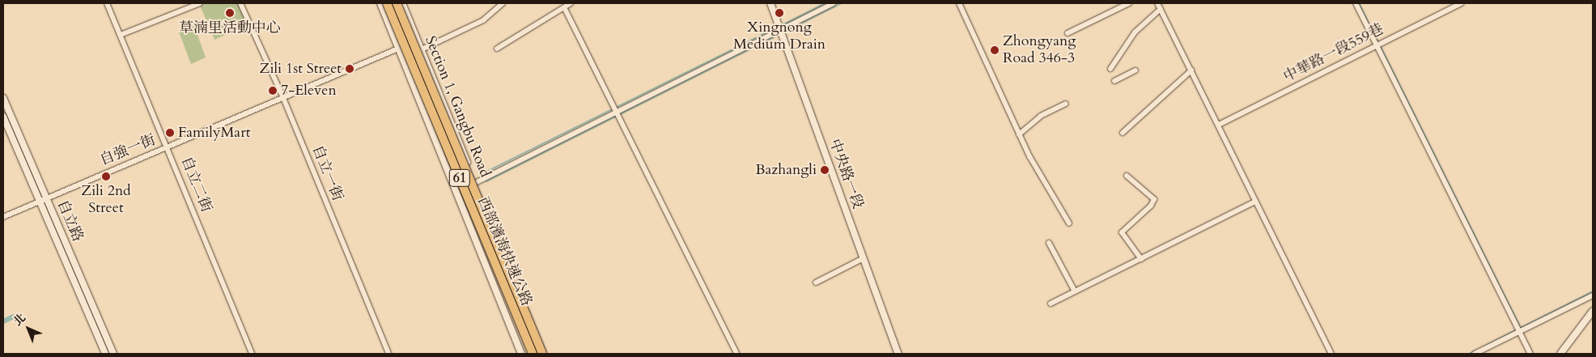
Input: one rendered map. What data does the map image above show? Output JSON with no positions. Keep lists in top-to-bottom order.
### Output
{
  "streets": {
    "highway": ["61", "西部濱海快速公路"],
    "street": [
      "中華路一段559巷",
      "Section 1, Gangbu Road",
      "自強一街",
      "自立一街",
      "中央路一段",
      "自立二街",
      "自立路"
    ]
  },
  "crossings": [
    ["Section 1, Gangbu Road", "自強一街"],
    ["自強一街", "自立一街"],
    ["自強一街", "自立二街"],
    ["自強一街", "自立路"]
  ],
  "places": [
    "草湳里活動中心",
    "Xingnong Medium Drain",
    "Zhongyang Road 346-3",
    "Zili 1st Street",
    "7-Eleven",
    "FamilyMart",
    "Bazhangli",
    "Zili 2nd Street"
  ],
  "north": "top left"
}
